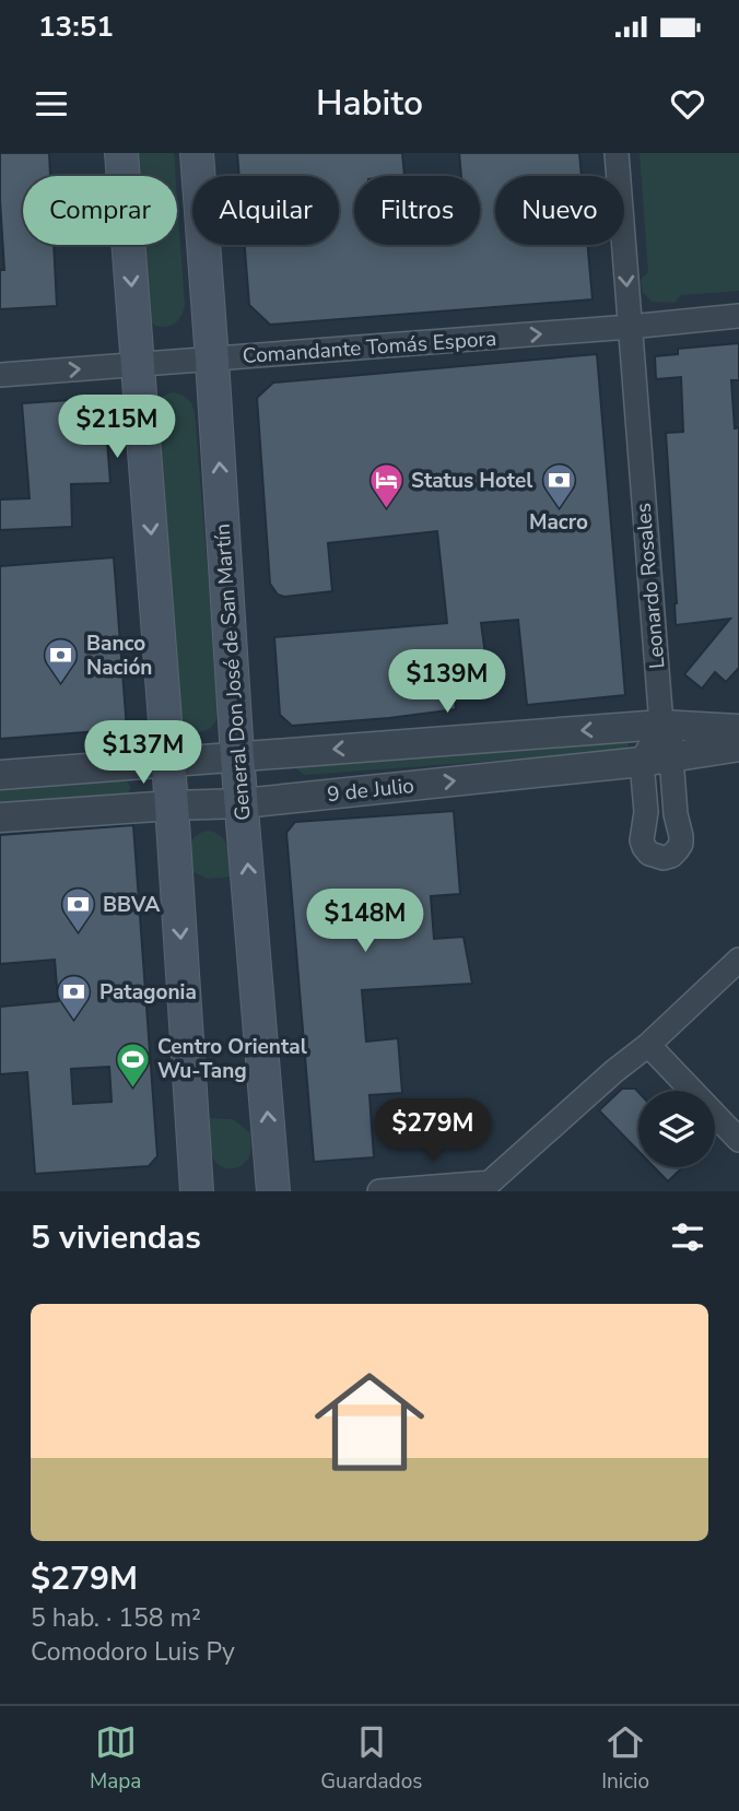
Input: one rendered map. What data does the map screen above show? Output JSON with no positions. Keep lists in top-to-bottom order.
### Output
{
  "streets": {
    "main road": ["General Don José de San Martín"],
    "street": ["Comandante Tomás Espora", "Leonardo Rosales", "9 de Julio"]
  },
  "crossings": [
    ["Comandante Tomás Espora", "Leonardo Rosales"],
    ["Comandante Tomás Espora", "General Don José de San Martín"],
    ["Leonardo Rosales", "9 de Julio"],
    ["General Don José de San Martín", "9 de Julio"]
  ],
  "one_way": ["Comandante Tomás Espora"],
  "places": {
    "bank": [
      "Macro",
      "Banco Nación",
      "BBVA",
      "Patagonia"
    ],
    "hotel": ["Status Hotel"],
    "sports": ["Centro Oriental Wu-Tang"]
  },
  "page": {
    "status": "13:51",
    "header": "Habito",
    "chip": [
      "Comprar",
      "Alquilar",
      "Filtros",
      "Nuevo"
    ],
    "price": [
      "$215M",
      "$139M",
      "$137M",
      "$148M",
      "$279M"
    ],
    "heading": "5 viviendas",
    "list": [
      {
        "name": "$279M",
        "note": "5 hab. · 158 m² · Comodoro Luis Py"
      }
    ],
    "tabs": ["Mapa", "Guardados", "Inicio"]
  }
}
